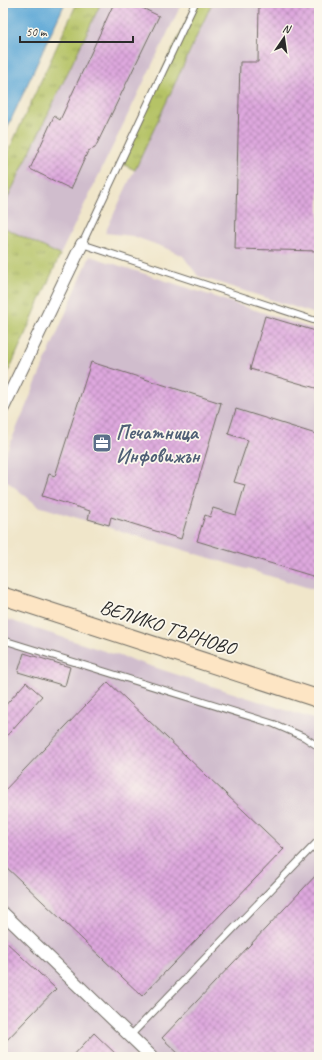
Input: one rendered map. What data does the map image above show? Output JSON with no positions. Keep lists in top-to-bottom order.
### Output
{
  "streets": {
    "street": ["ВЕЛИКО ТЪРНОВО"]
  },
  "places": {
    "office": ["Печатница Инфовижън"]
  },
  "scale_bar": "50 m",
  "north": "top"
}
